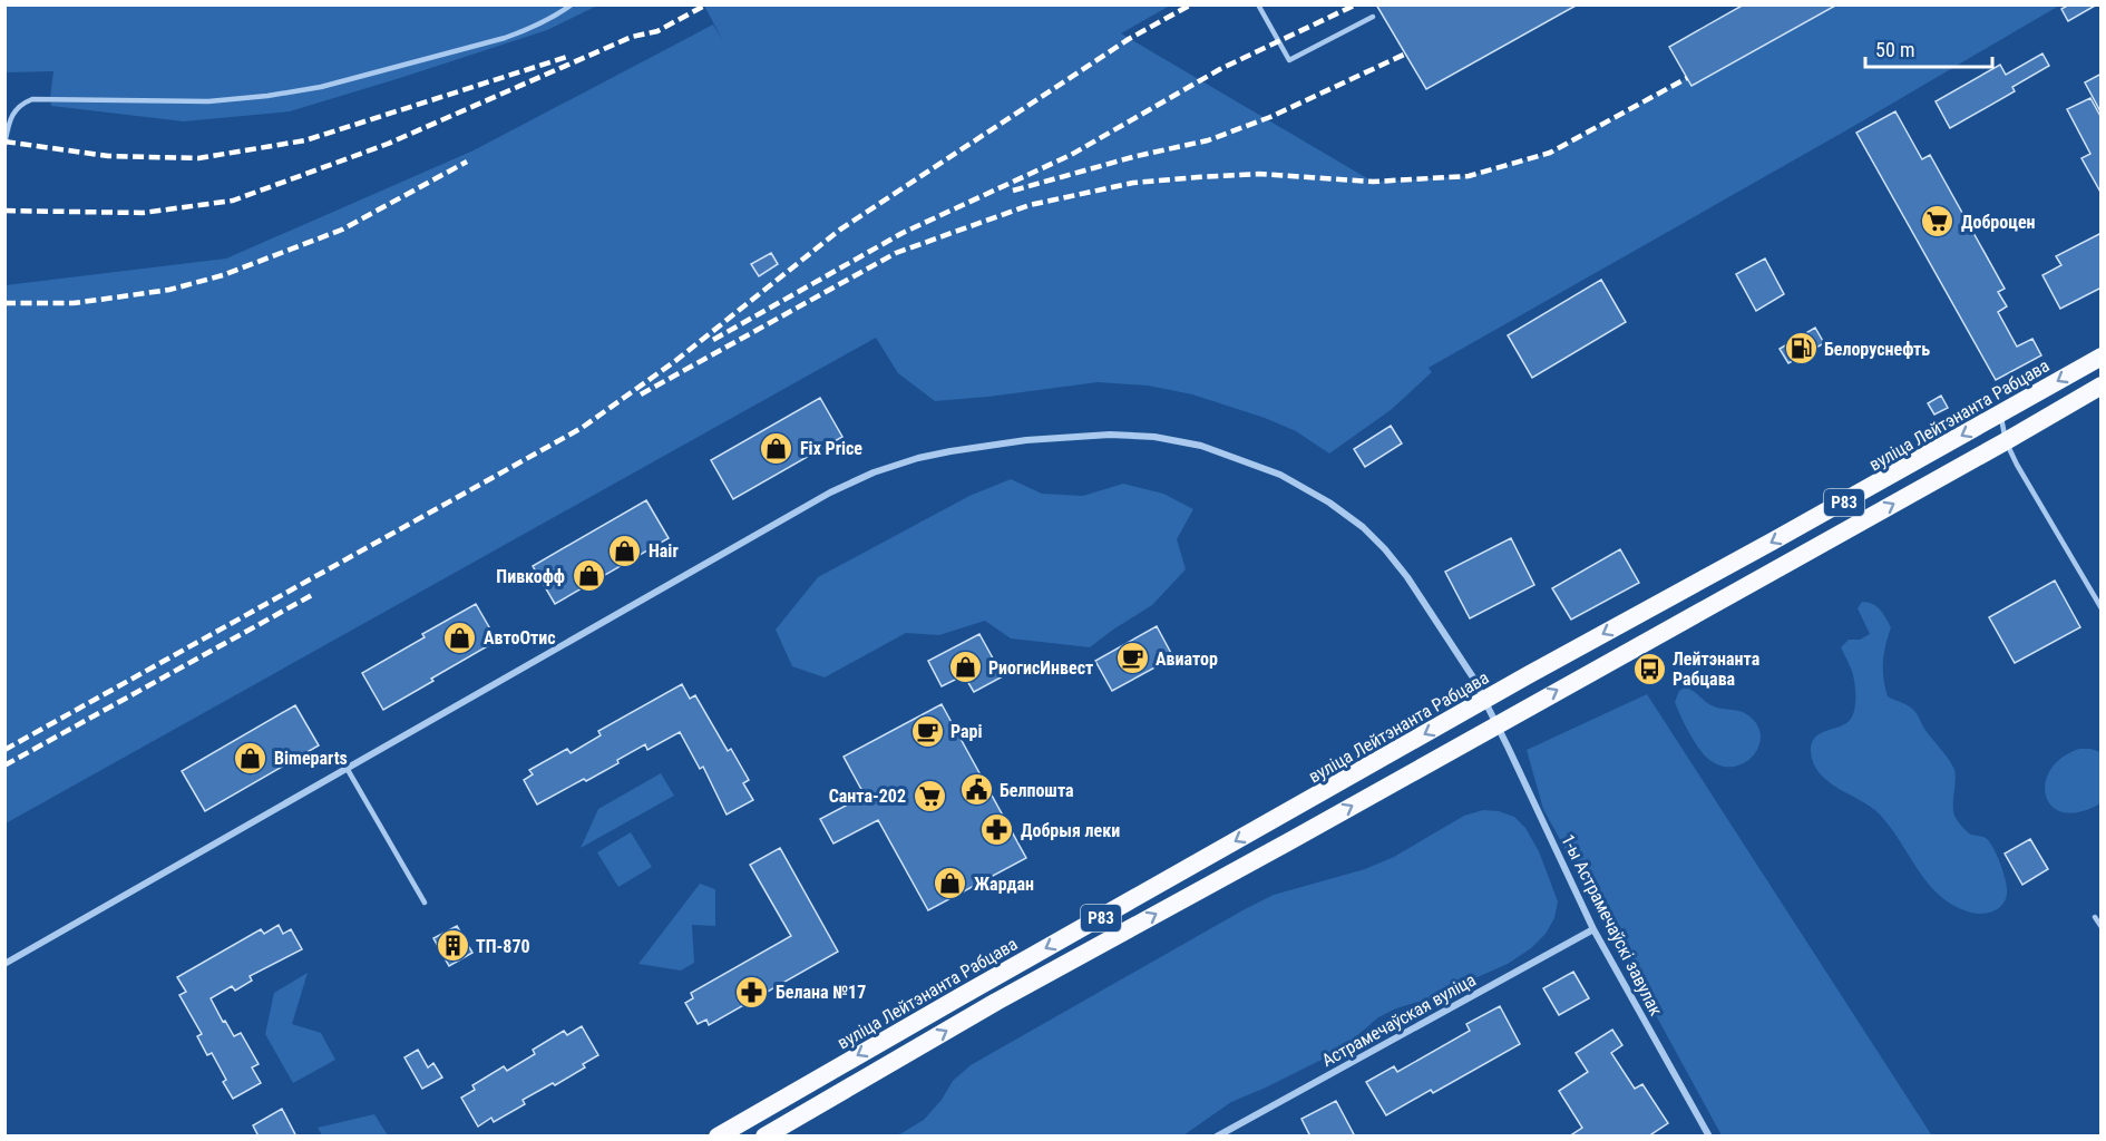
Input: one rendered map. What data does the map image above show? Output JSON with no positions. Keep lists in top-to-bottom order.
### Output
{
  "streets": {
    "highway": ["вуліца Лейтэнанта Рабцава", "Р83"],
    "street": ["1-ы Астрамечаўскі завулак", "Астрамечаўская вуліца"]
  },
  "crossings": [
    ["вуліца Лейтэнанта Рабцава", "1-ы Астрамечаўскі завулак"],
    ["Р83", "1-ы Астрамечаўскі завулак"],
    ["1-ы Астрамечаўскі завулак", "Астрамечаўская вуліца"]
  ],
  "places": {
    "supermarket": ["Доброцен", "Санта-202"],
    "fuel station": ["Белоруснефть"],
    "shop": [
      "Fix Price",
      "Hair",
      "Пивкофф",
      "АвтоОтис",
      "РиогисИнвест",
      "Bimeparts",
      "Жардан"
    ],
    "cafe": ["Авиатор", "Papi"],
    "bus stop": ["Лейтэнанта Рабцава"],
    "public building": ["Белпошта"],
    "pharmacy": ["Добрыя леки", "Белана №17"],
    "building": ["ТП-870"]
  },
  "scale_bar": "50 m"
}
